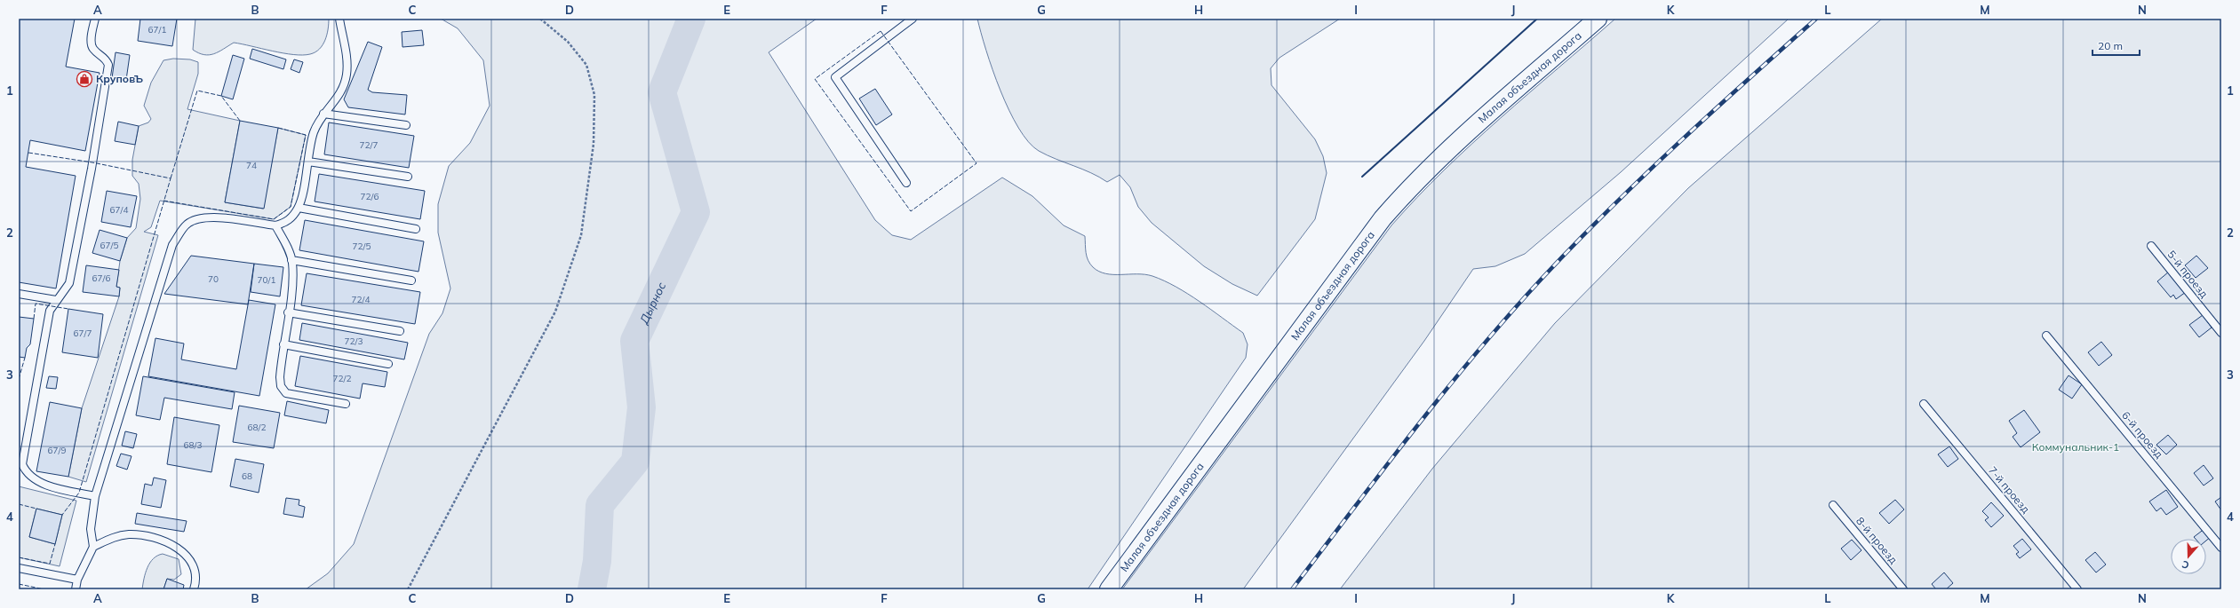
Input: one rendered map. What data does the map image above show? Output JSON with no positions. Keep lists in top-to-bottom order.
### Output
{
  "streets": {
    "street": ["Малая объездная дорога"],
    "lane": [
      "5-й проезд",
      "6-й проезд",
      "7-й проезд",
      "8-й проезд"
    ]
  },
  "water": ["Дырнос"],
  "parks": ["Коммунальник-1"],
  "places": {
    "shop": ["КруповЪ"]
  },
  "house_numbers": [
    "67/1",
    "72/7",
    "74",
    "72/6",
    "67/4",
    "67/5",
    "72/5",
    "67/6",
    "70",
    "70/1",
    "72/4",
    "67/7",
    "72/3",
    "72/2",
    "68/2",
    "68/3",
    "67/9",
    "68"
  ],
  "scale_bar": "20 m",
  "north": "bottom",
  "grid": {
    "columns": [
      "A",
      "B",
      "C",
      "D",
      "E",
      "F",
      "G",
      "H",
      "I",
      "J",
      "K",
      "L",
      "M",
      "N"
    ],
    "rows": [
      "1",
      "2",
      "3",
      "4"
    ]
  }
}
